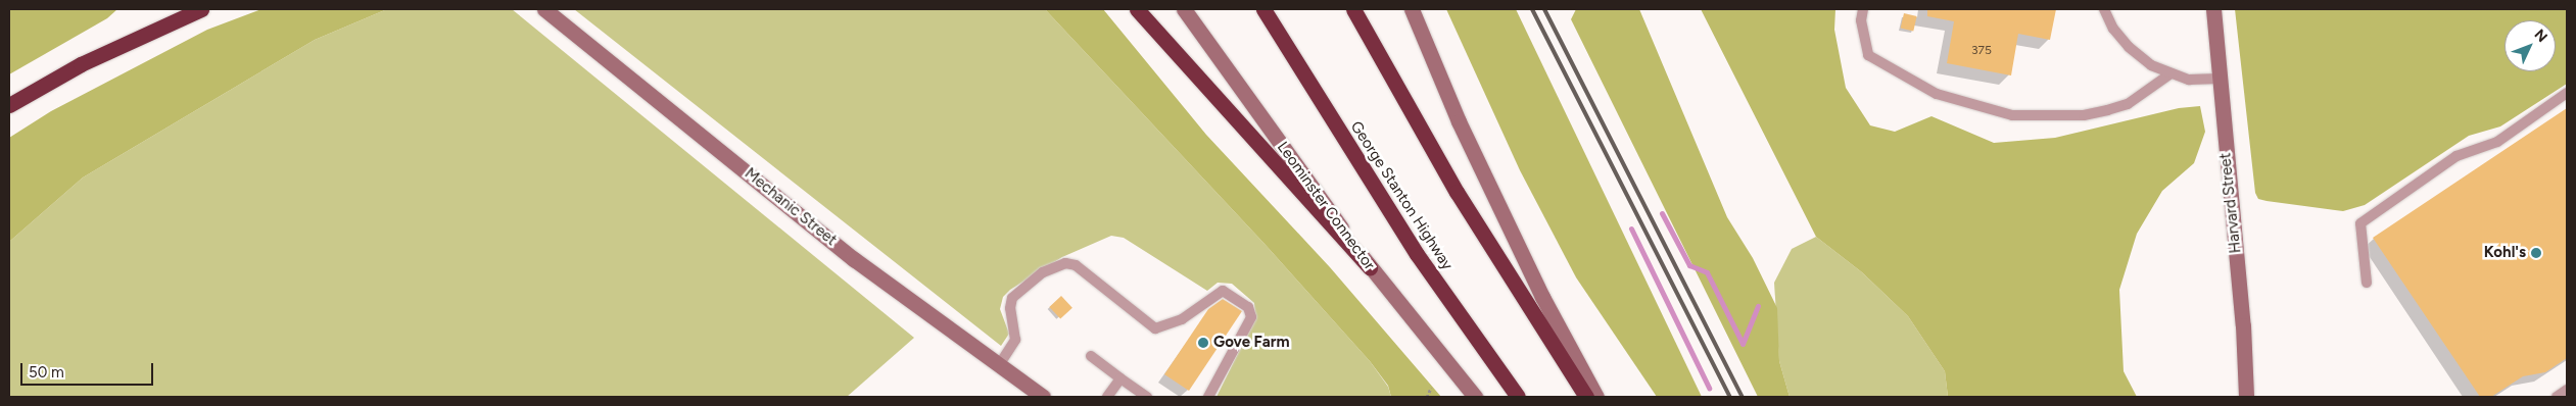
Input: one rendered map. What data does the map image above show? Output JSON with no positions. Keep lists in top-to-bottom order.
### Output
{
  "streets": {
    "highway": ["George Stanton Highway"],
    "main road": ["Harvard Street", "Leominster Connector", "Mechanic Street"]
  },
  "places": ["Kohl's", "Gove Farm"],
  "house_numbers": ["375"],
  "scale_bar": "50 m",
  "north": "top right"
}
